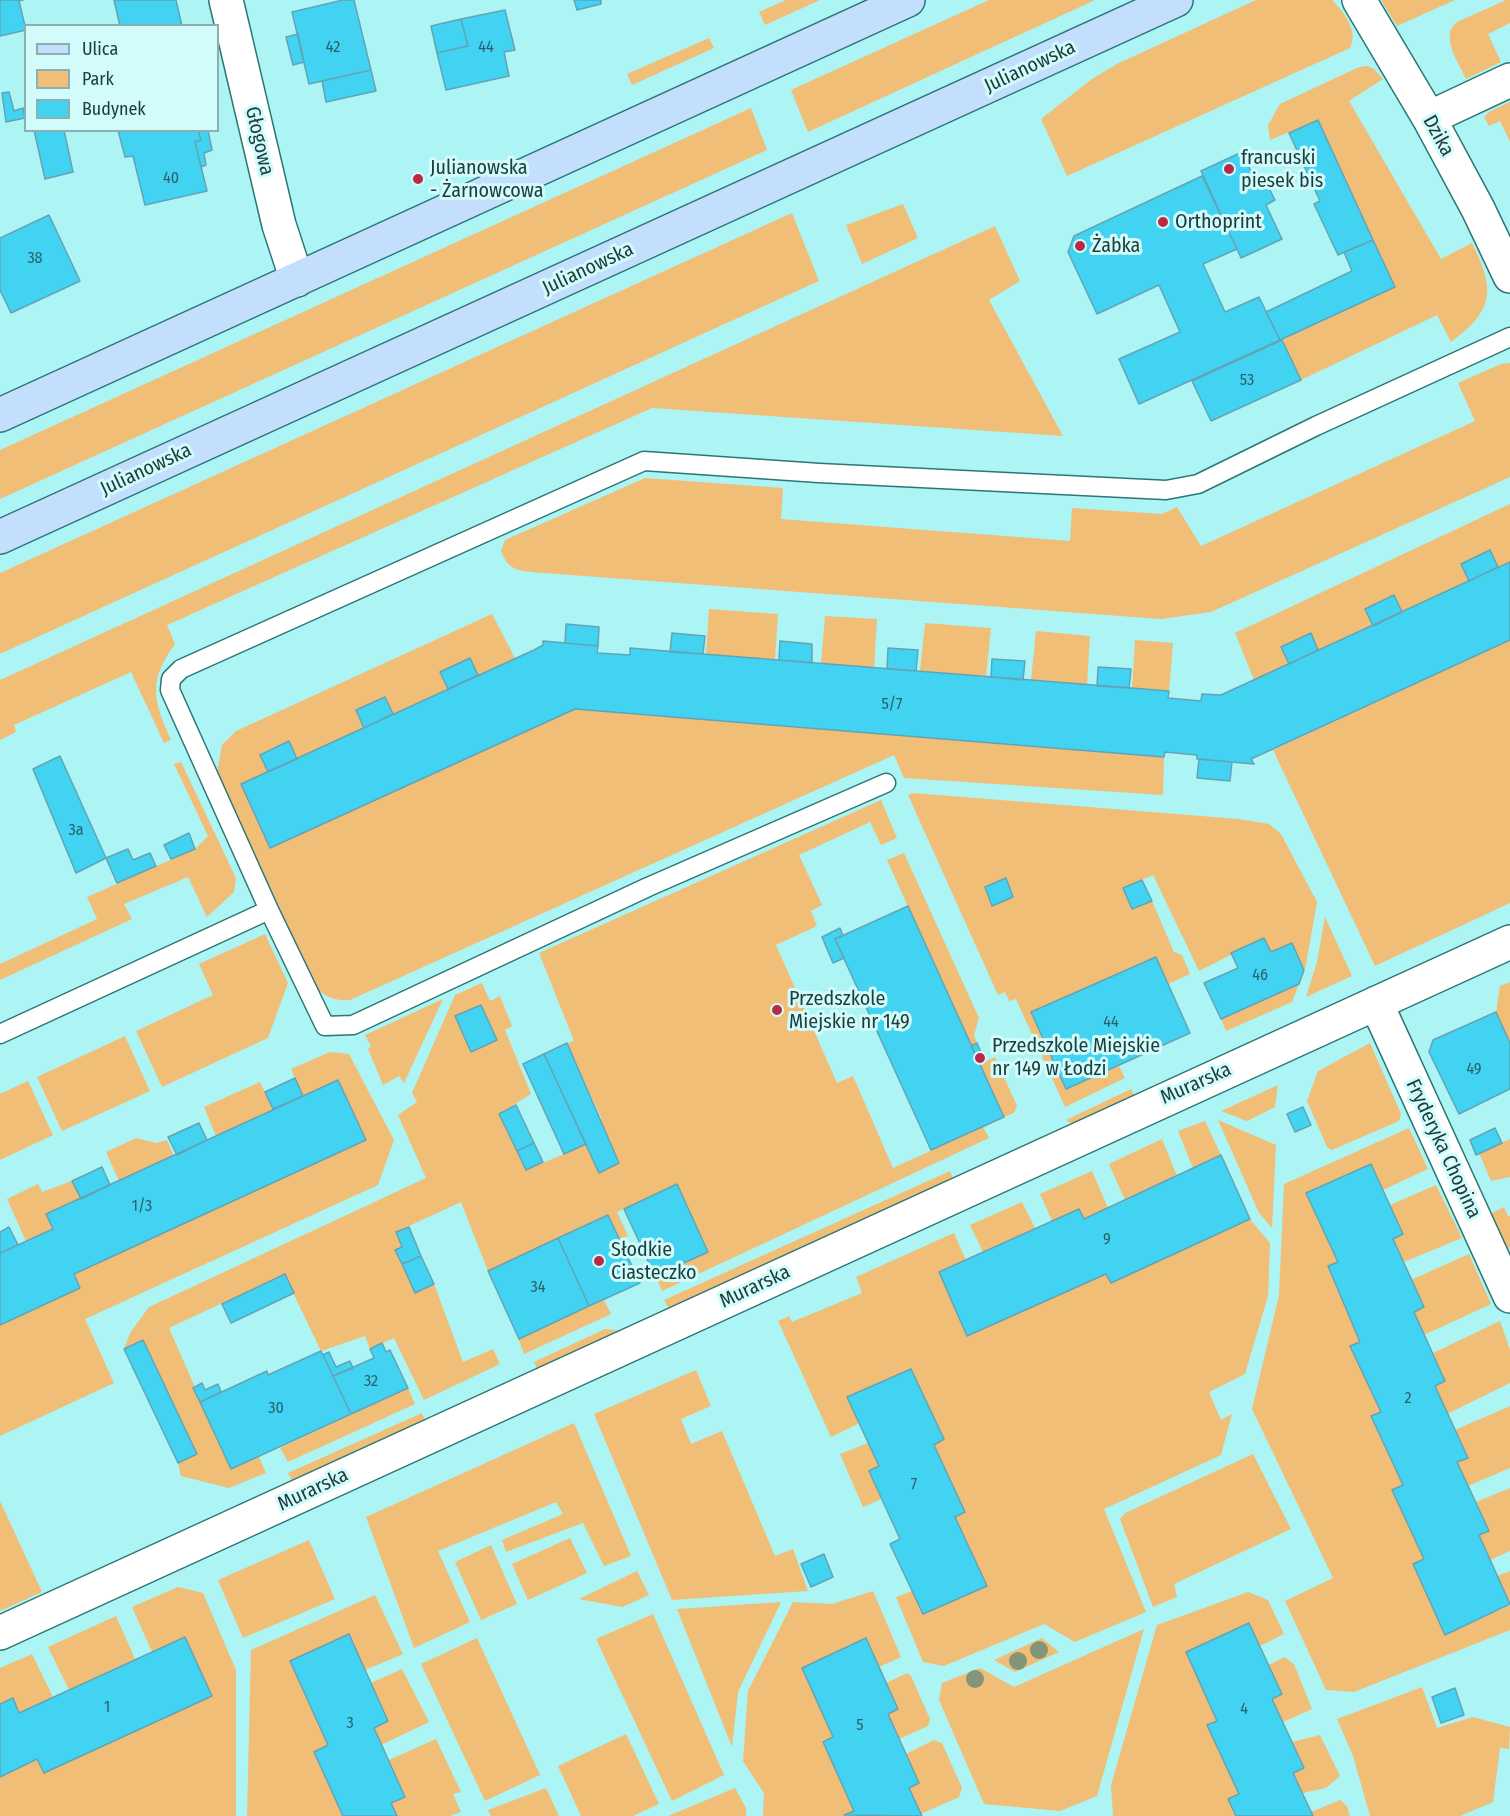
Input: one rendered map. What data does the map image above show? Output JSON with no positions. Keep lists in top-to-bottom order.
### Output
{
  "streets": {
    "main road": ["Julianowska"],
    "street": [
      "Dzika",
      "Głogowa",
      "Murarska",
      "Fryderyka Chopina"
    ]
  },
  "crossings": [
    ["Murarska", "Fryderyka Chopina"]
  ],
  "places": [
    "francuski piesek bis",
    "Julianowska - Żarnowcowa",
    "Orthoprint",
    "Żabka",
    "Przedszkole Miejskie nr 149",
    "Przedszkole Miejskie nr 149 w Łodzi",
    "Słodkie Ciasteczko"
  ],
  "house_numbers": [
    "42",
    "44",
    "40",
    "38",
    "53",
    "5/7",
    "3a",
    "46",
    "44",
    "49",
    "1/3",
    "9",
    "34",
    "32",
    "2",
    "30",
    "7",
    "1",
    "4",
    "3",
    "5"
  ],
  "legend": ["Ulica", "Park", "Budynek"]
}
